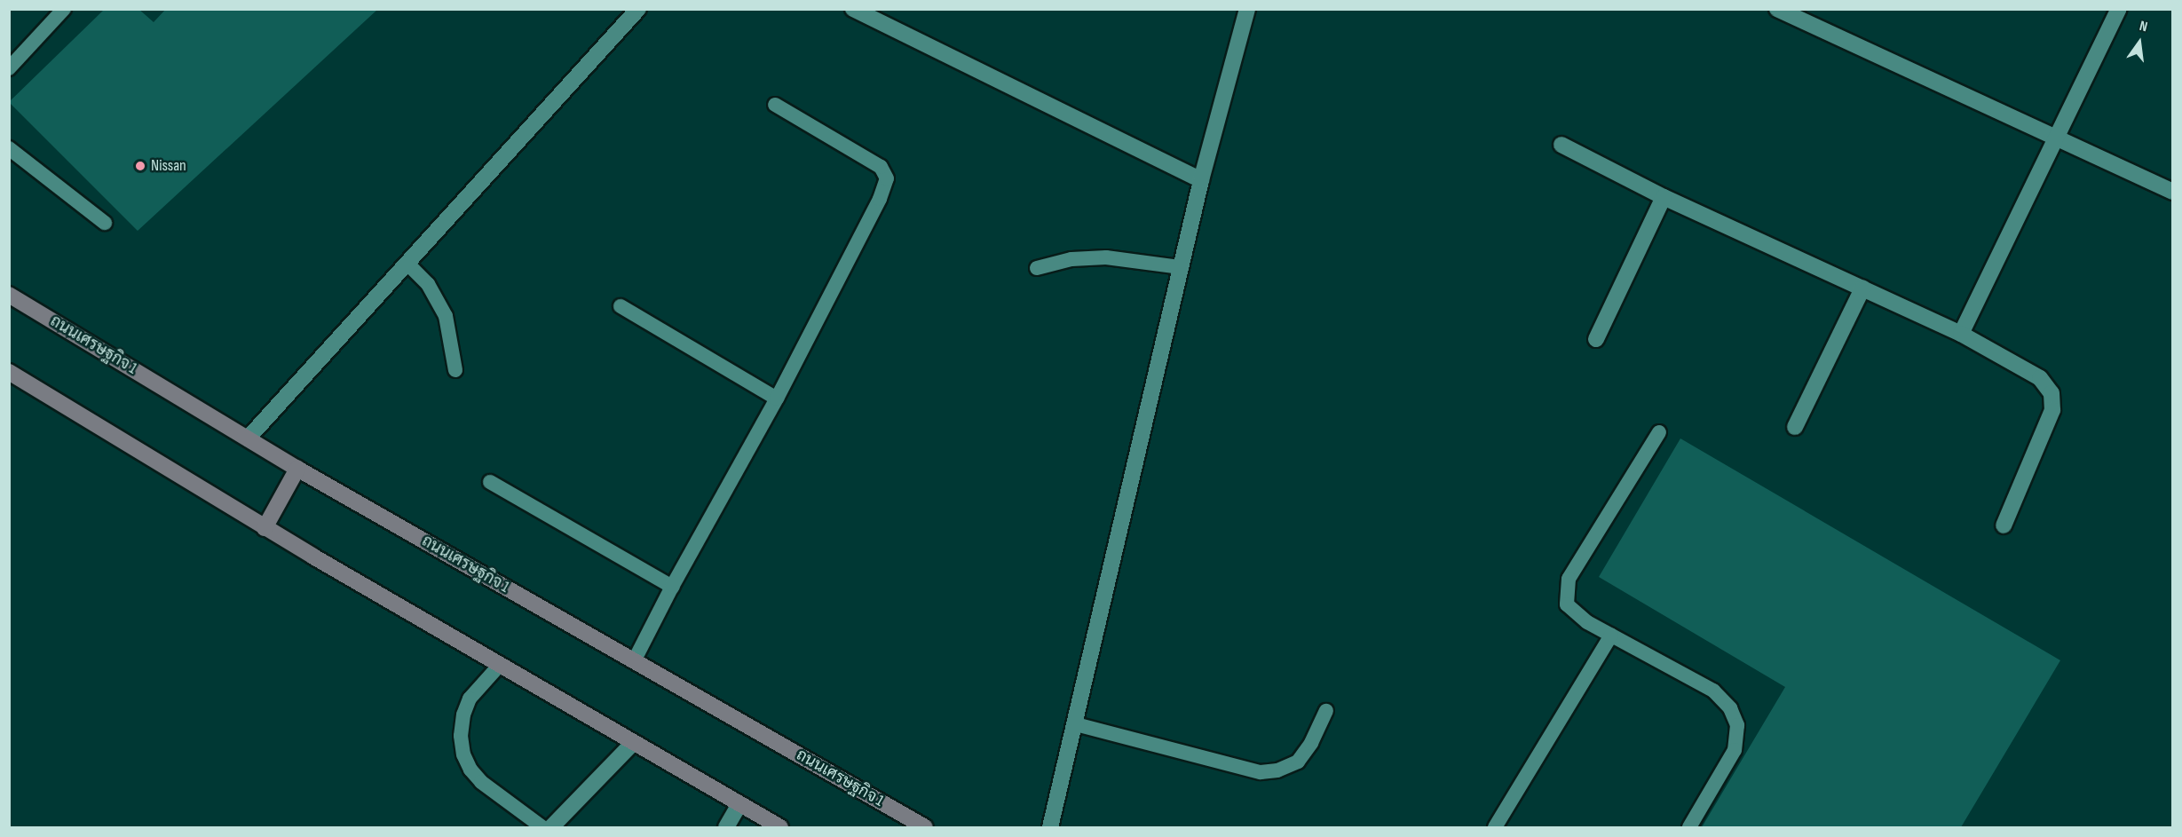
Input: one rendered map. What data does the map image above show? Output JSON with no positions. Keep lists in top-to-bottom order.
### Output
{
  "streets": {
    "main road": ["ถนนเศรษฐกิจ 1"]
  },
  "places": ["Nissan"],
  "north": "top"
}
